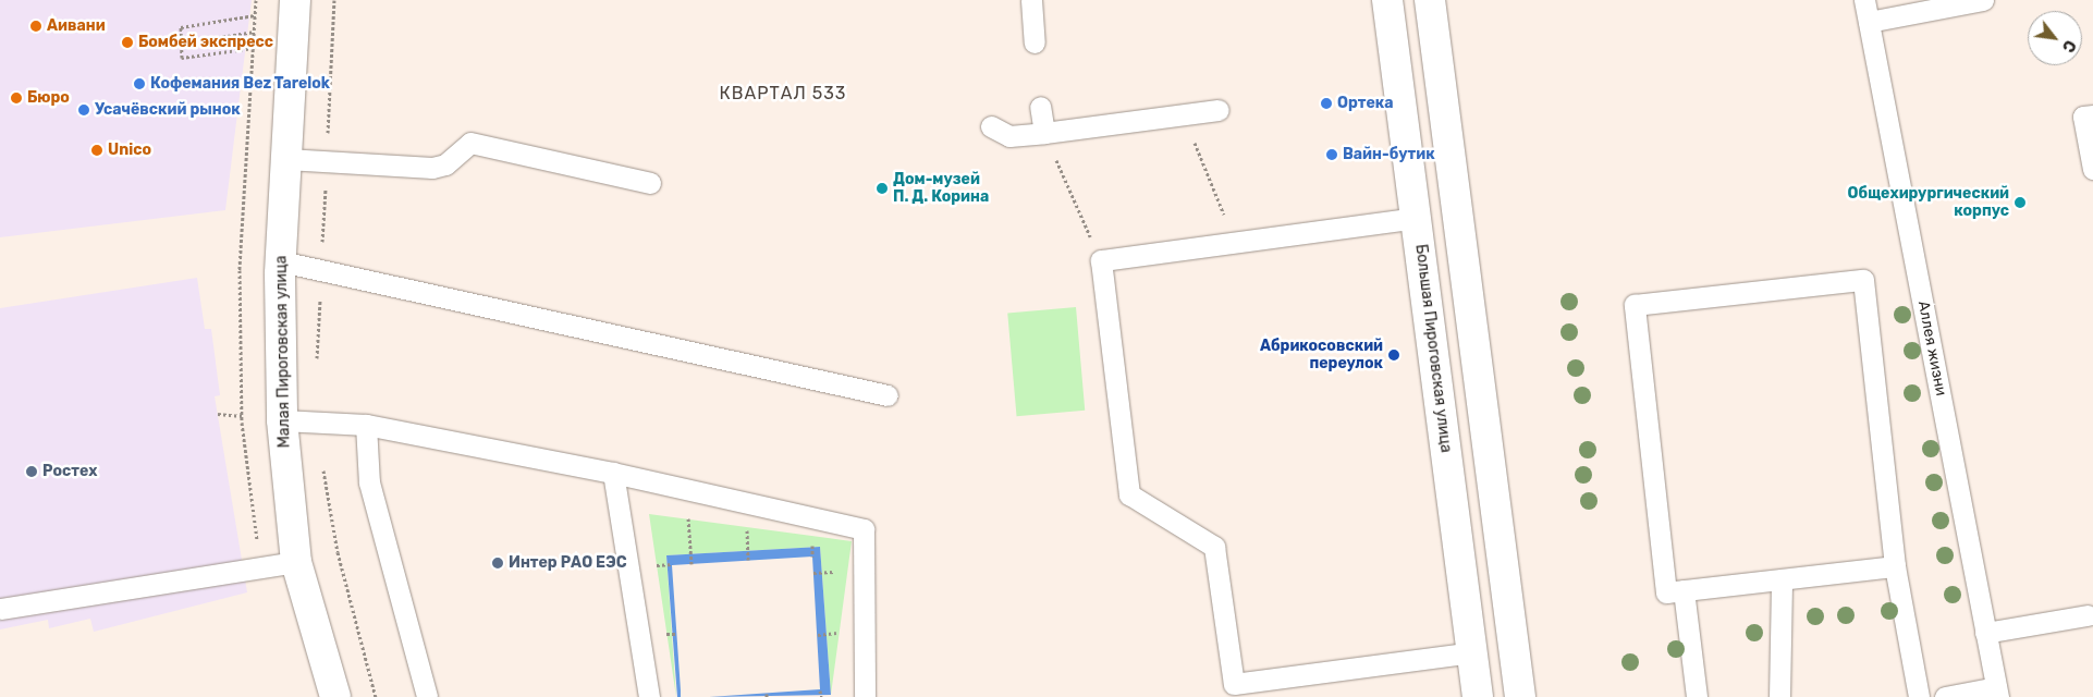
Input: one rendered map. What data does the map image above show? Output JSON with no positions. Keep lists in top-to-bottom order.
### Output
{
  "streets": {
    "main road": ["Большая Пироговская улица", "Малая Пироговская улица"],
    "lane": ["Аллея жизни"]
  },
  "districts": ["КВАРТАЛ 533"],
  "places": [
    "Аивани",
    "Бомбей экспресс",
    "Кофемания Bez Tarelok",
    "Бюро",
    "Ортека",
    "Усачёвский рынок",
    "Unico",
    "Вайн-бутик",
    "Дом-музей П. Д. Корина",
    "Общехирургический корпус",
    "Абрикосовский переулок",
    "Ростех",
    "Интер РАО ЕЭС"
  ],
  "north": "bottom right"
}
